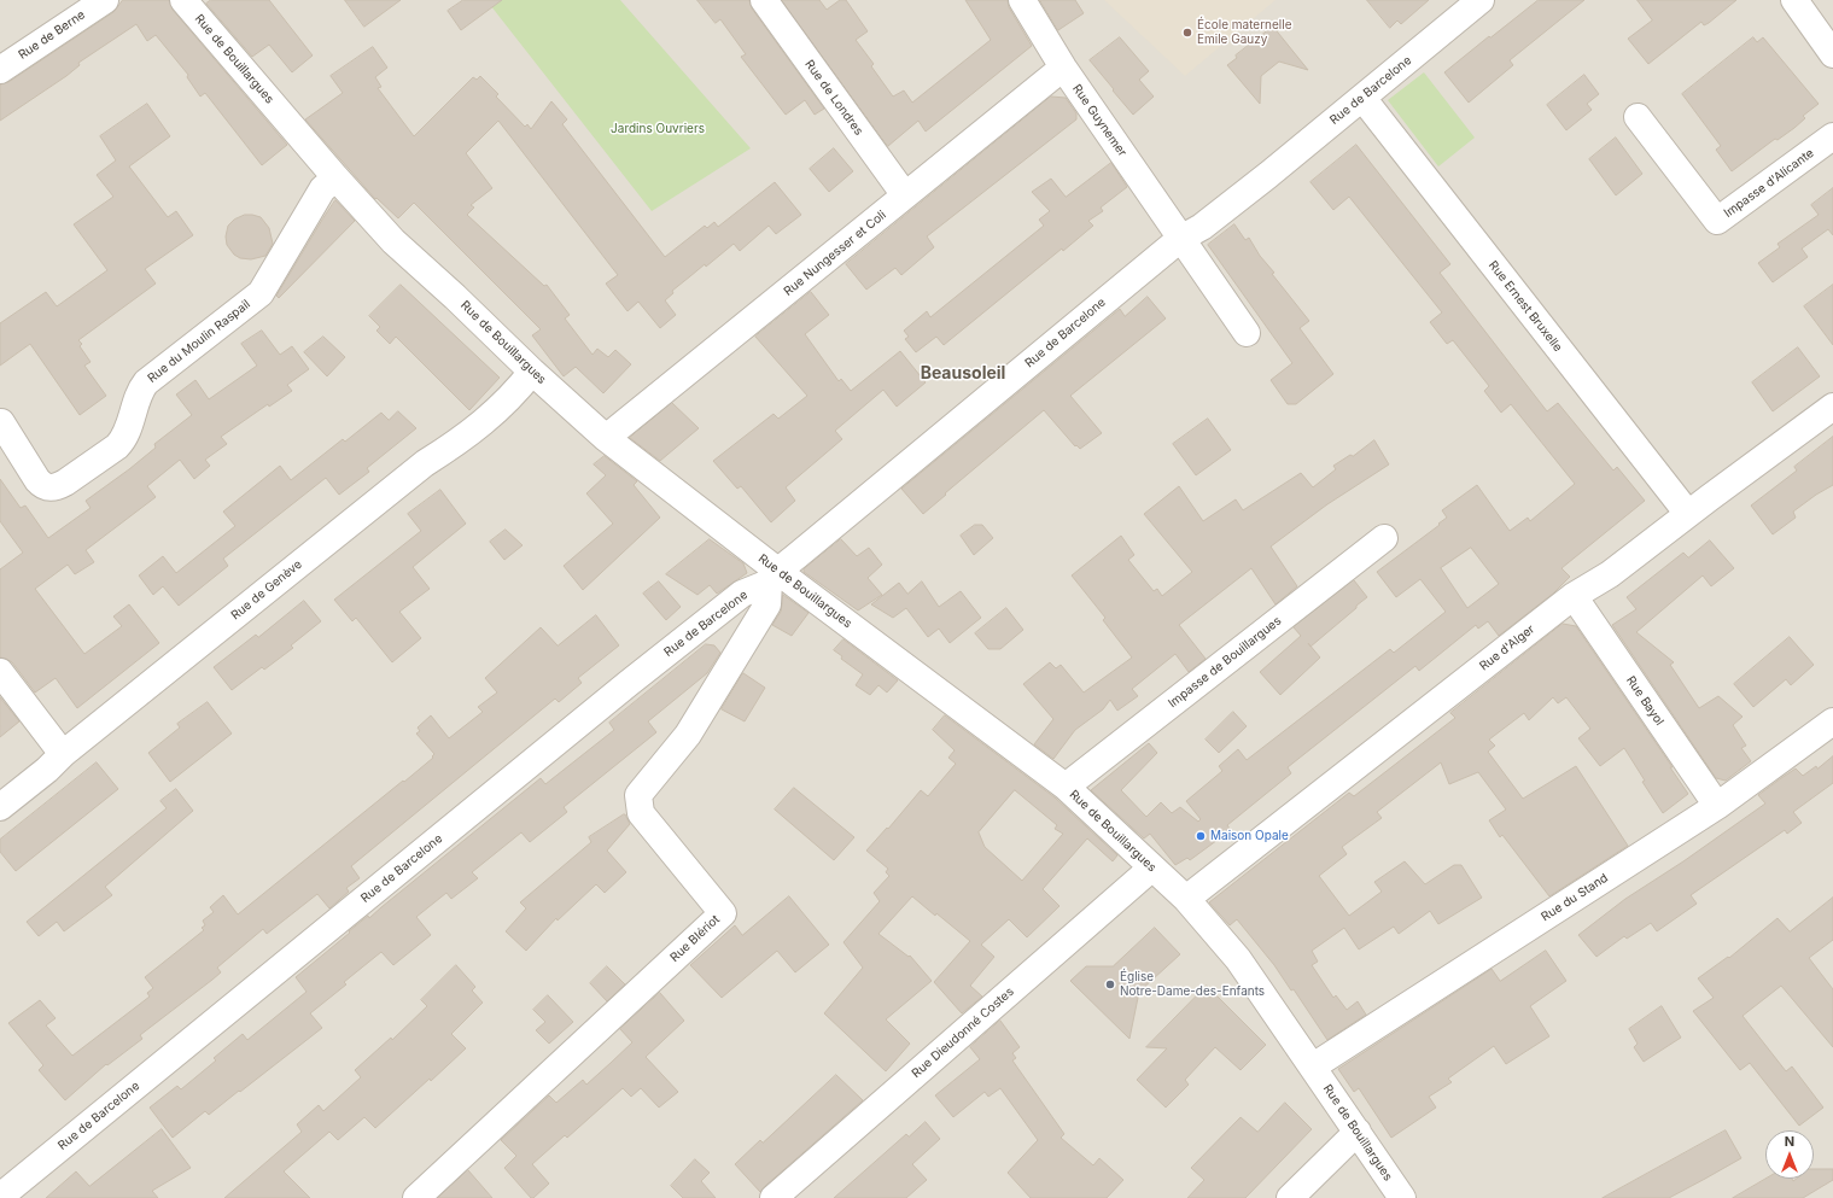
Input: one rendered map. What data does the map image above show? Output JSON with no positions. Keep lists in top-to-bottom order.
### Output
{
  "streets": {
    "street": [
      "Rue de Berne",
      "Rue de Bouillargues",
      "Rue de Barcelone",
      "Rue de Londres",
      "Rue Guynemer",
      "Impasse d'Alicante",
      "Rue Nungesser et Coli",
      "Rue Ernest Bruxelle",
      "Rue du Moulin Raspail",
      "Rue de Genève",
      "Rue d'Alger",
      "Impasse de Bouillargues",
      "Rue Bayol",
      "Rue du Stand",
      "Rue Blériot",
      "Rue Dieudonné Costes"
    ]
  },
  "crossings": [
    ["Rue de Bouillargues", "Rue de Barcelone"],
    ["Rue de Bouillargues", "Rue Nungesser et Coli"],
    ["Rue de Bouillargues", "Rue du Moulin Raspail"],
    ["Rue de Bouillargues", "Rue de Genève"],
    ["Rue de Bouillargues", "Rue d'Alger"],
    ["Rue de Bouillargues", "Impasse de Bouillargues"],
    ["Rue de Bouillargues", "Rue du Stand"],
    ["Rue de Bouillargues", "Rue Blériot"],
    ["Rue de Bouillargues", "Rue Dieudonné Costes"],
    ["Rue de Barcelone", "Rue Guynemer"],
    ["Rue de Barcelone", "Rue Ernest Bruxelle"],
    ["Rue de Barcelone", "Rue Blériot"],
    ["Rue de Londres", "Rue Nungesser et Coli"],
    ["Rue Guynemer", "Rue Nungesser et Coli"],
    ["Rue Ernest Bruxelle", "Rue d'Alger"],
    ["Rue d'Alger", "Rue Bayol"],
    ["Rue Bayol", "Rue du Stand"]
  ],
  "districts": ["Beausoleil"],
  "parks": ["Jardins Ouvriers"],
  "places": ["École maternelle Emile Gauzy", "Maison Opale", "Église Notre-Dame-des-Enfants"],
  "north": "top"
}
